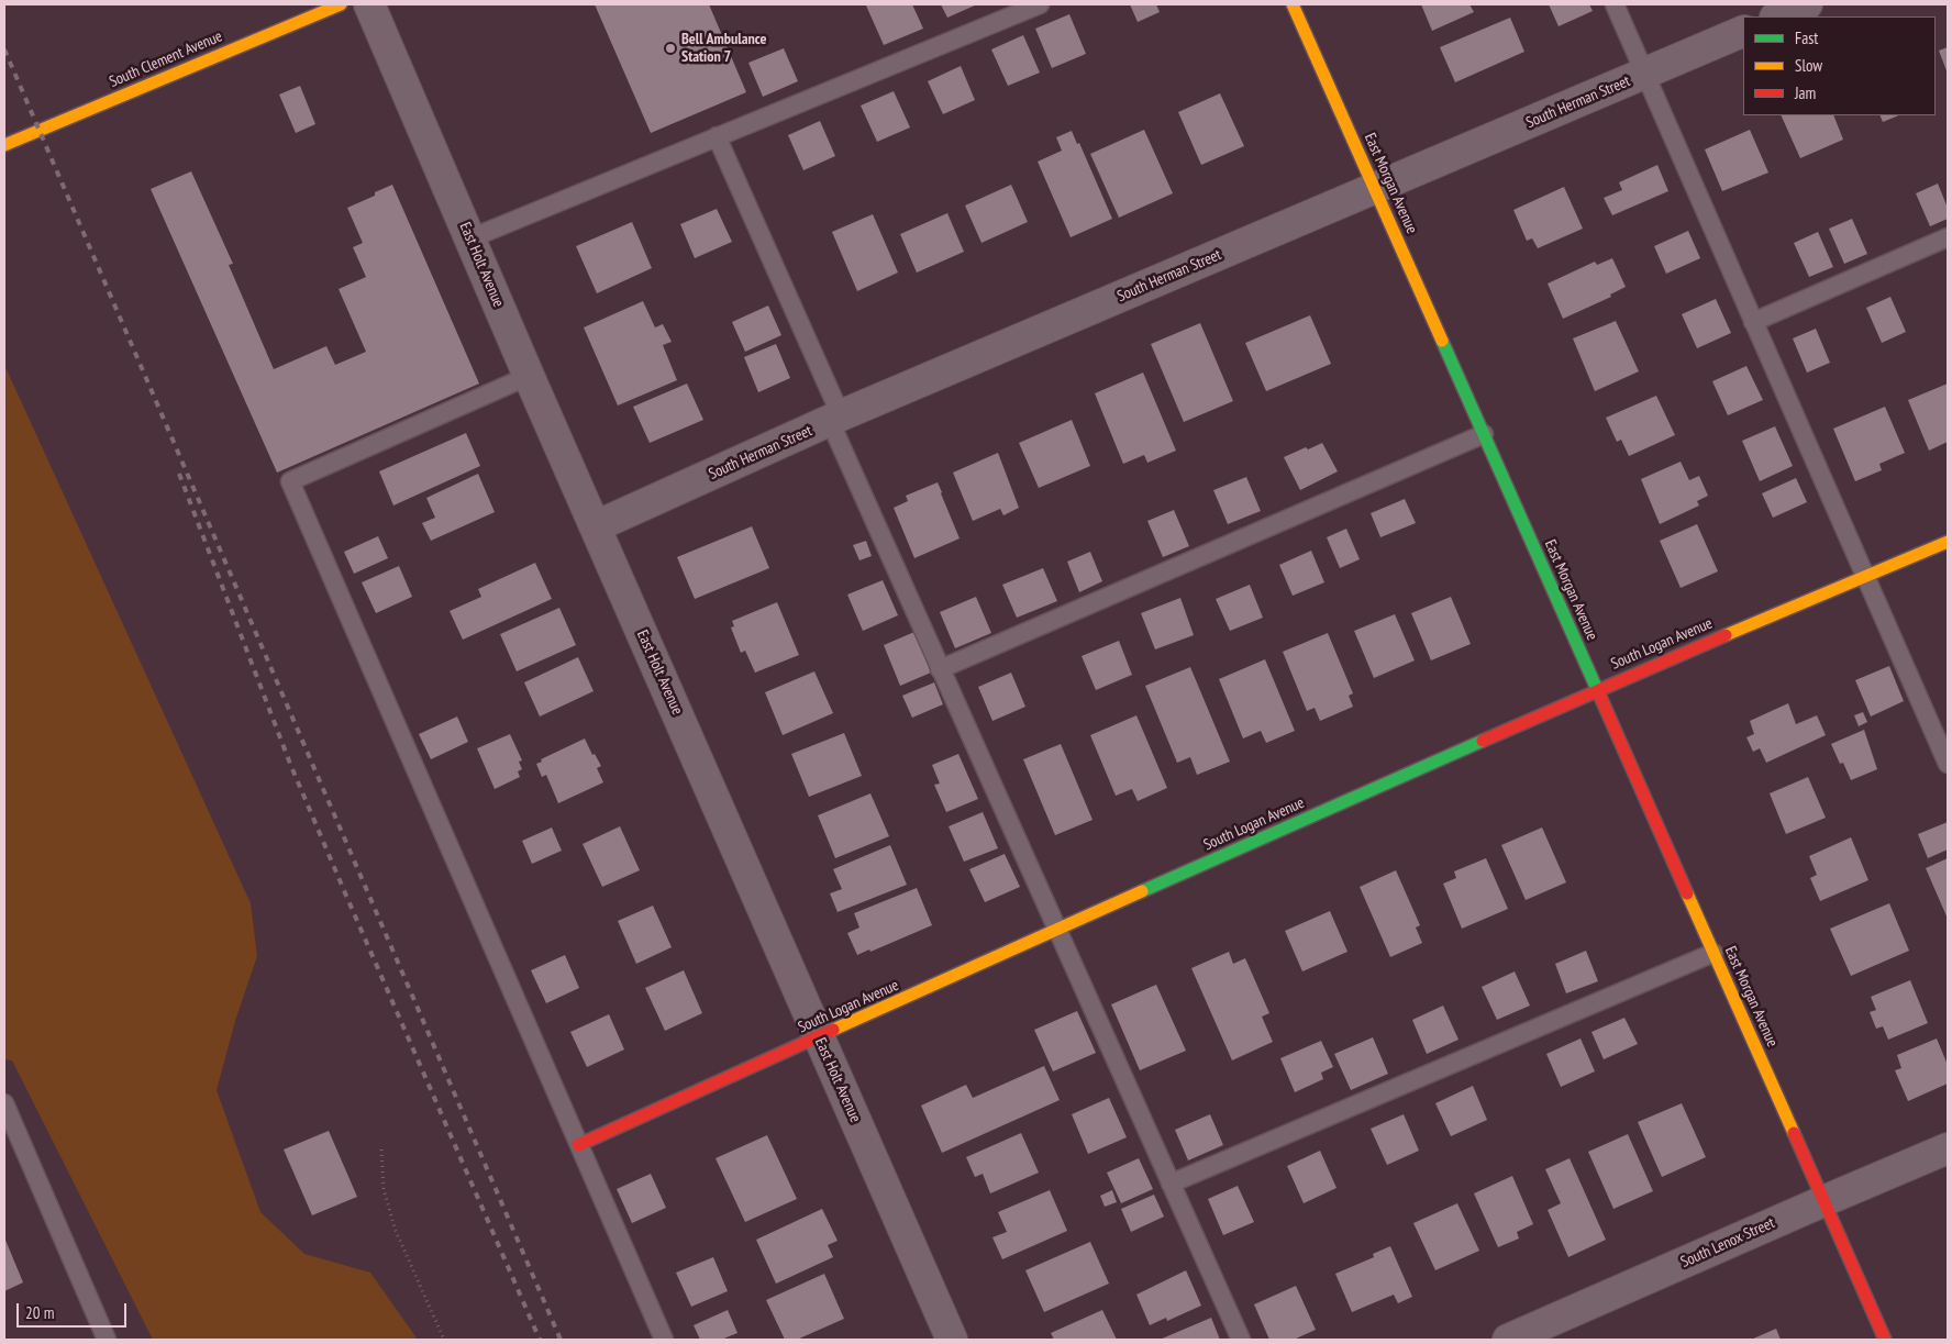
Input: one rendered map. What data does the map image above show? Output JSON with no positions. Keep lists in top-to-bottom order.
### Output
{
  "streets": {
    "street": [
      "South Clement Avenue",
      "South Herman Street",
      "East Morgan Avenue",
      "East Holt Avenue",
      "South Logan Avenue",
      "South Lenox Street"
    ]
  },
  "crossings": [
    ["South Herman Street", "East Morgan Avenue"],
    ["South Herman Street", "East Holt Avenue"],
    ["East Morgan Avenue", "South Logan Avenue"],
    ["East Morgan Avenue", "South Lenox Street"],
    ["East Holt Avenue", "South Logan Avenue"]
  ],
  "places": ["Bell Ambulance Station 7"],
  "legend": ["Fast", "Slow", "Jam"],
  "scale_bar": "20 m"
}
